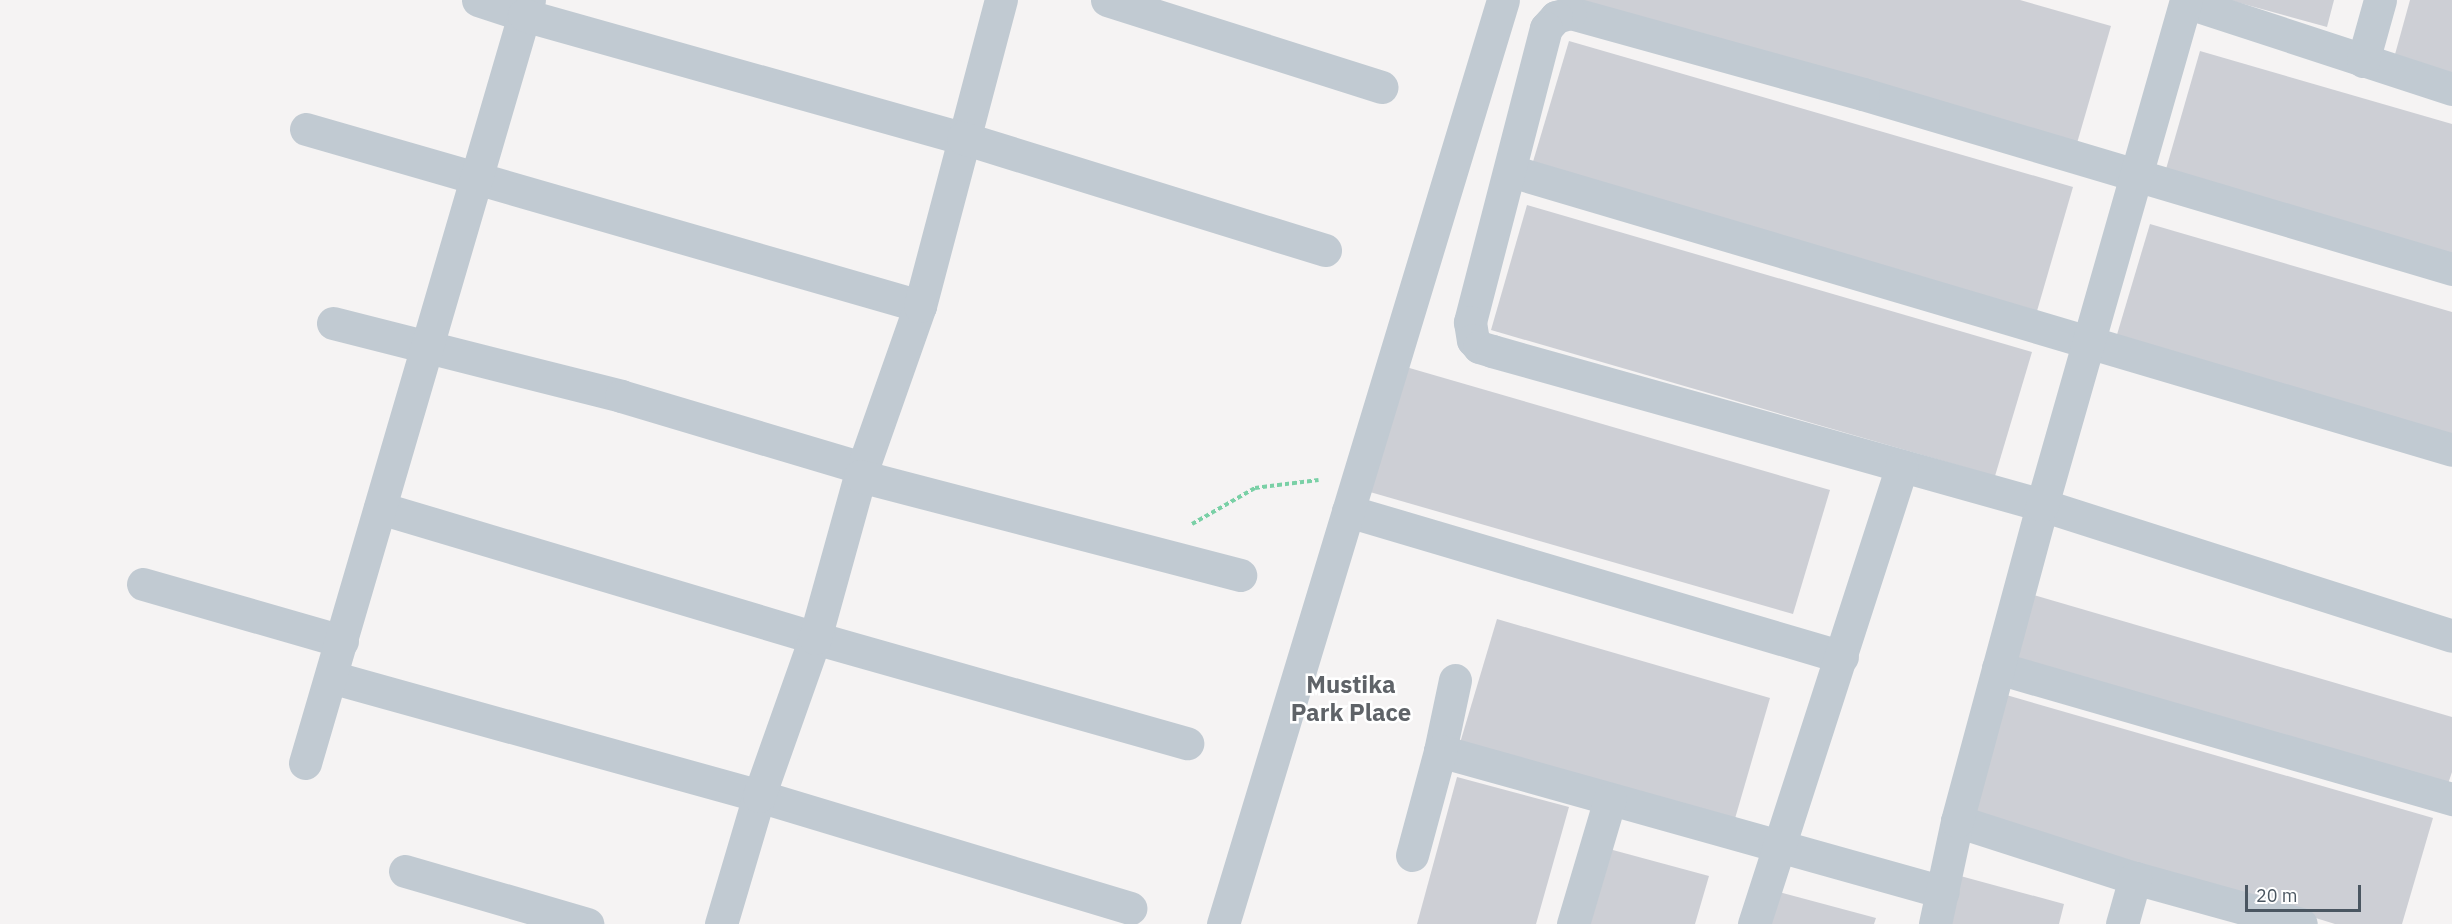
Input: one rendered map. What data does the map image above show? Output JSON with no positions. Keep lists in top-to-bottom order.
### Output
{
  "districts": ["Mustika Park Place"],
  "scale_bar": "20 m"
}
